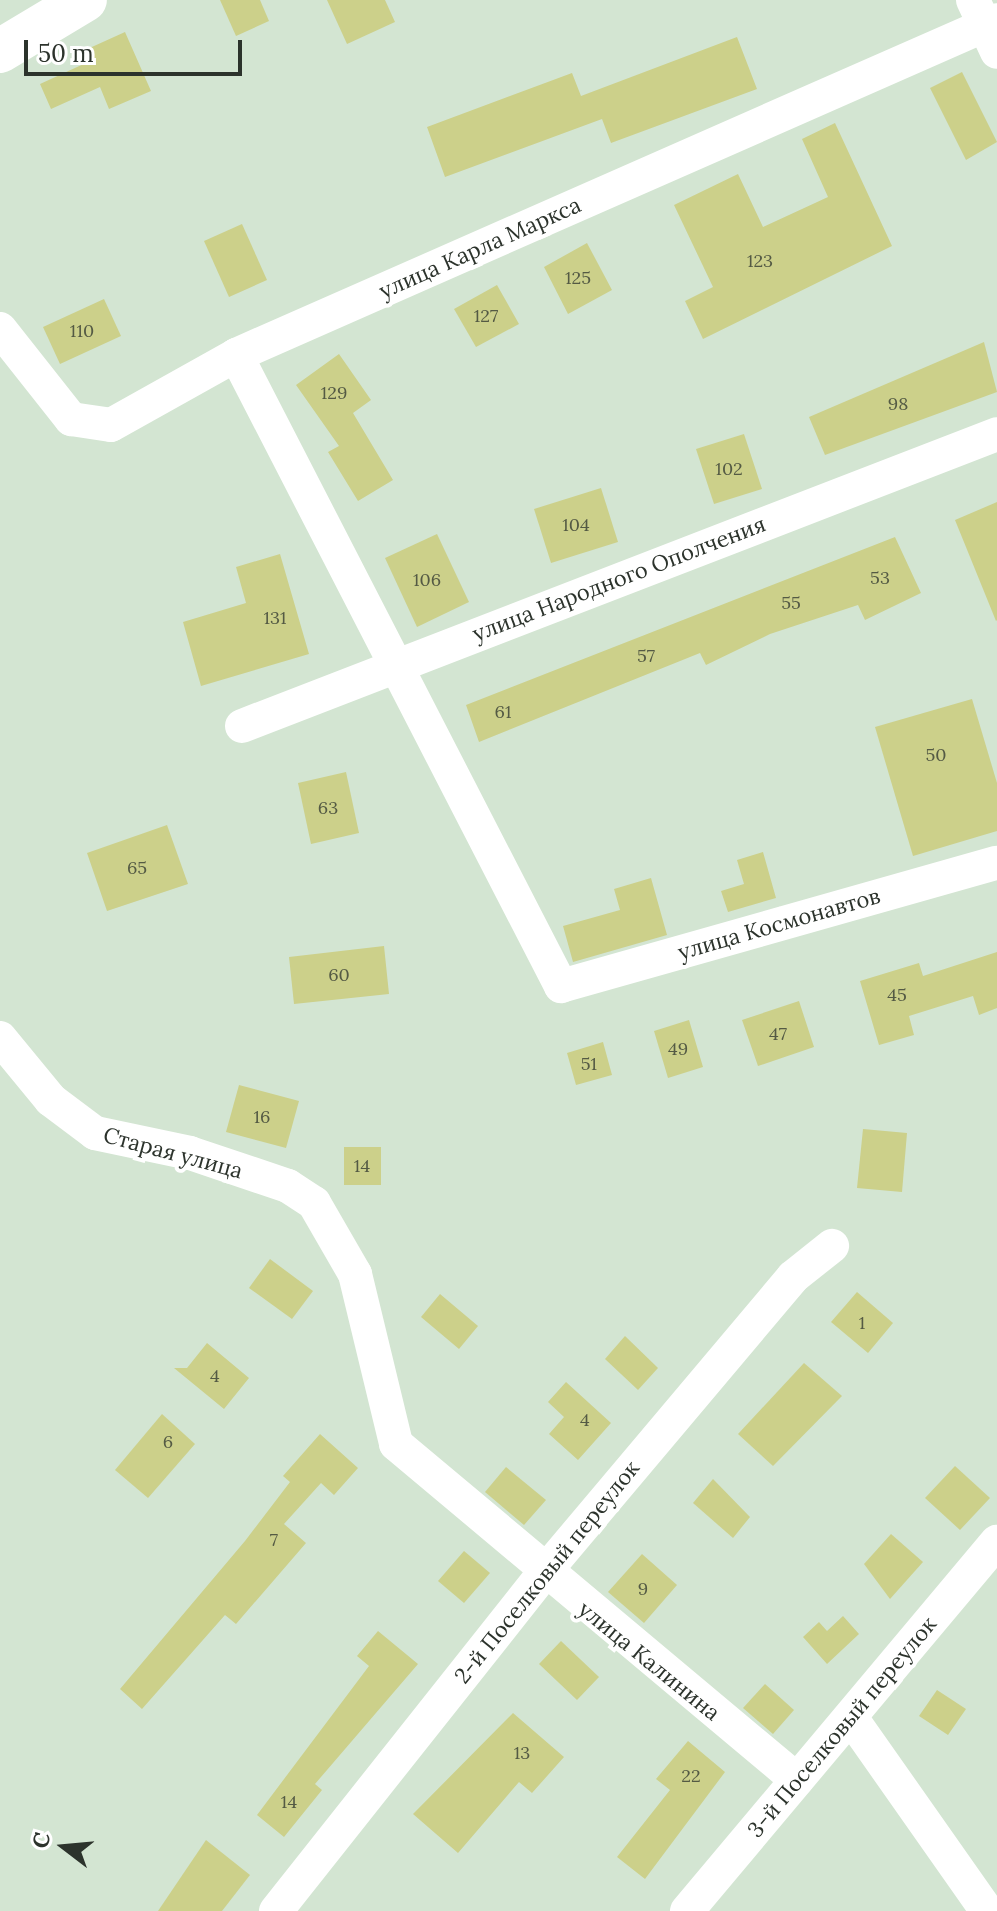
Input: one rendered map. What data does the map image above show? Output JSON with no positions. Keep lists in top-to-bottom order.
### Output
{
  "streets": {
    "street": [
      "улица Карла Маркса",
      "улица Народного Ополчения",
      "улица Космонавтов",
      "Старая улица",
      "2-й Поселковый переулок",
      "улица Калинина",
      "3-й Поселковый переулок"
    ]
  },
  "crossings": [
    ["улица Народного Ополчения", "улица Космонавтов"],
    ["Старая улица", "улица Калинина"],
    ["2-й Поселковый переулок", "улица Калинина"],
    ["улица Калинина", "3-й Поселковый переулок"]
  ],
  "house_numbers": [
    "123",
    "125",
    "127",
    "110",
    "129",
    "98",
    "102",
    "104",
    "53",
    "106",
    "55",
    "131",
    "57",
    "61",
    "50",
    "63",
    "65",
    "60",
    "45",
    "47",
    "49",
    "51",
    "16",
    "14",
    "1",
    "4",
    "4",
    "6",
    "7",
    "9",
    "13",
    "22",
    "14"
  ],
  "scale_bar": "50 m",
  "north": "left"
}
